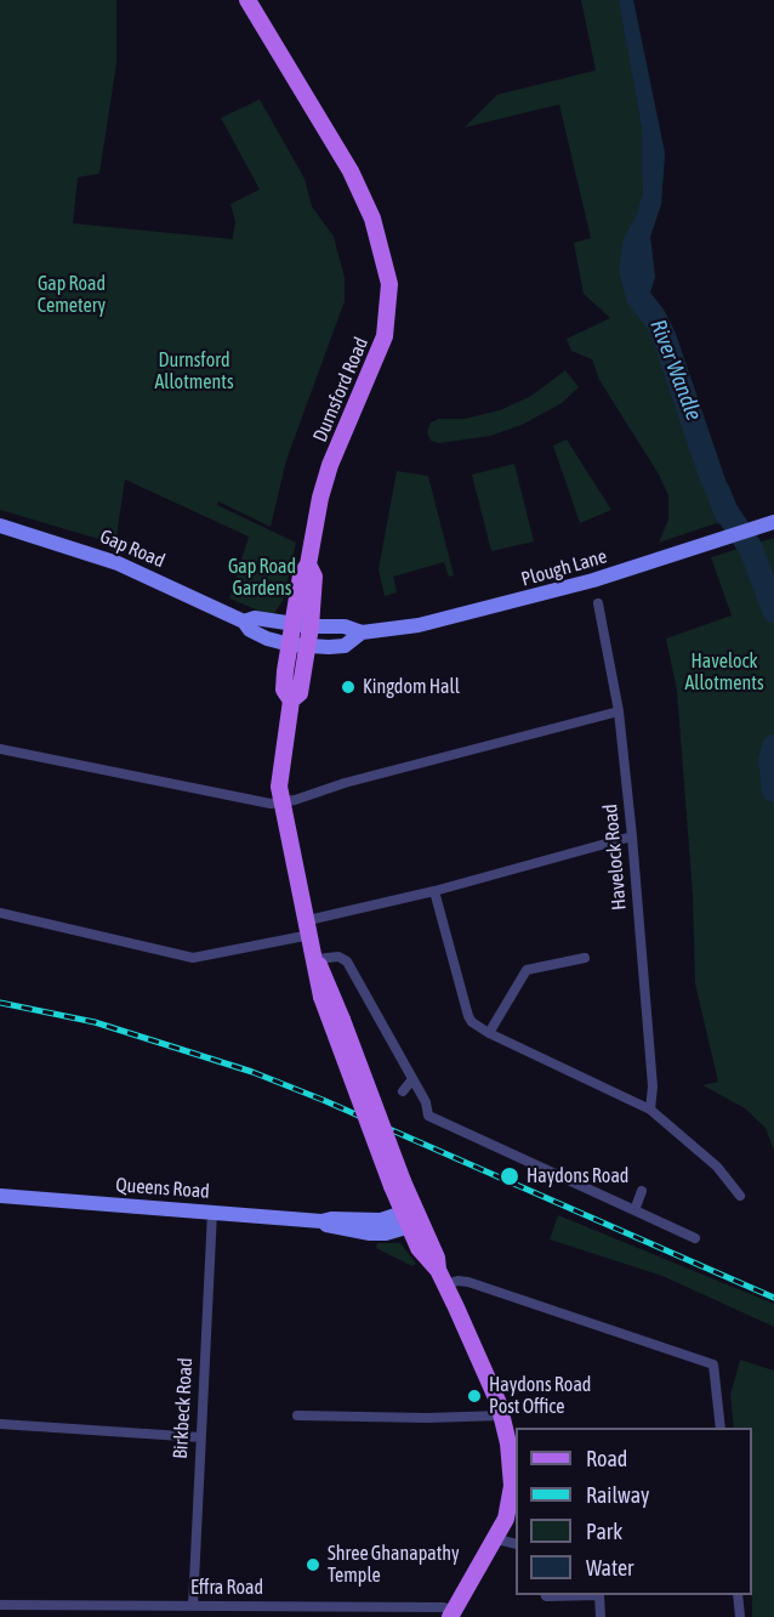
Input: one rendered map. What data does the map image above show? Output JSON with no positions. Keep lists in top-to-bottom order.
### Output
{
  "streets": {
    "main road": [
      "Durnsford Road",
      "Gap Road",
      "Plough Lane",
      "Queens Road"
    ],
    "street": ["Havelock Road", "Birkbeck Road", "Effra Road"]
  },
  "crossings": [
    ["Durnsford Road", "Gap Road"],
    ["Durnsford Road", "Plough Lane"],
    ["Gap Road", "Plough Lane"],
    ["Queens Road", "Birkbeck Road"],
    ["Birkbeck Road", "Effra Road"]
  ],
  "water": ["River Wandle"],
  "parks": [
    "Gap Road Cemetery",
    "Durnsford Allotments",
    "Gap Road Gardens",
    "Havelock Allotments"
  ],
  "places": [
    "Kingdom Hall",
    "Haydons Road",
    "Haydons Road Post Office",
    "Shree Ghanapathy Temple"
  ],
  "legend": [
    "Road",
    "Railway",
    "Park",
    "Water"
  ]
}
